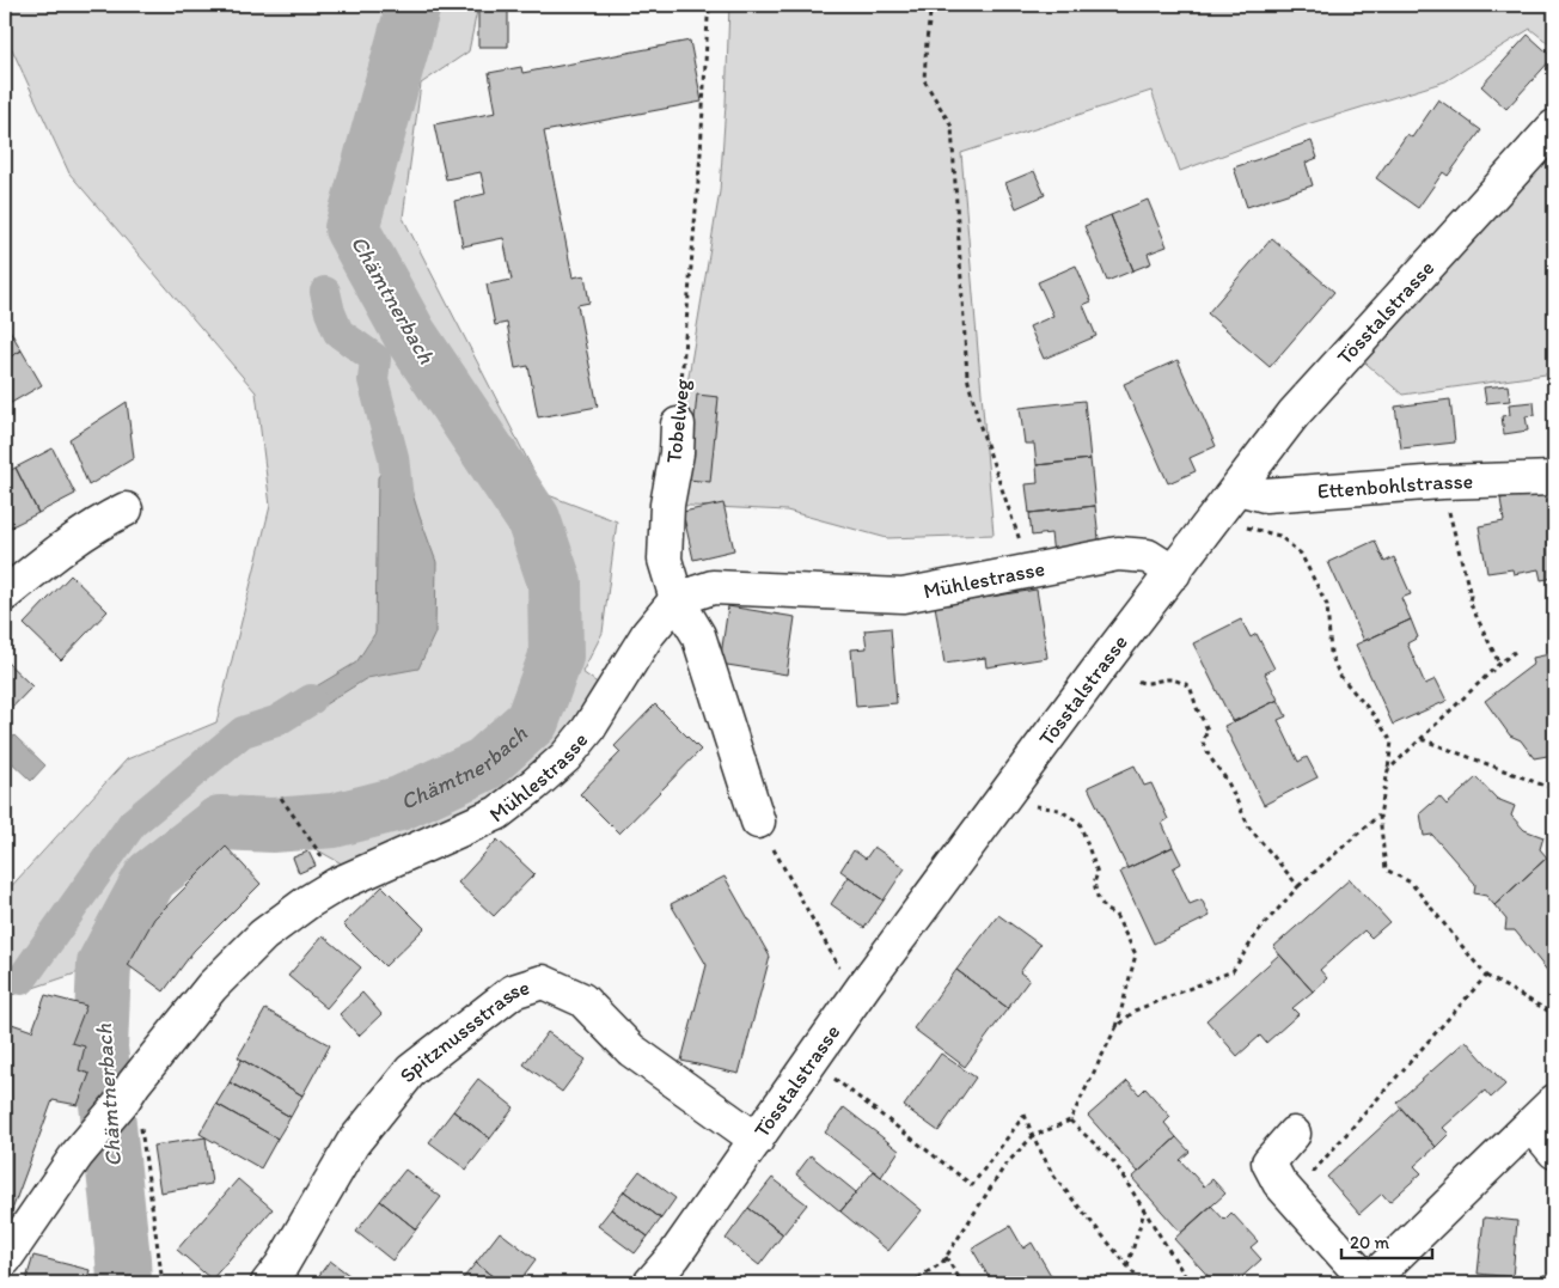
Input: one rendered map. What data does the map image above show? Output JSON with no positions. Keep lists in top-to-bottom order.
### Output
{
  "streets": {
    "street": [
      "Tösstalstrasse",
      "Tobelweg",
      "Ettenbohlstrasse",
      "Mühlestrasse",
      "Spitznussstrasse"
    ]
  },
  "crossings": [
    ["Tösstalstrasse", "Ettenbohlstrasse"],
    ["Tösstalstrasse", "Mühlestrasse"],
    ["Tösstalstrasse", "Spitznussstrasse"],
    ["Tobelweg", "Mühlestrasse"]
  ],
  "water": ["Chämtnerbach"],
  "scale_bar": "20 m"
}
